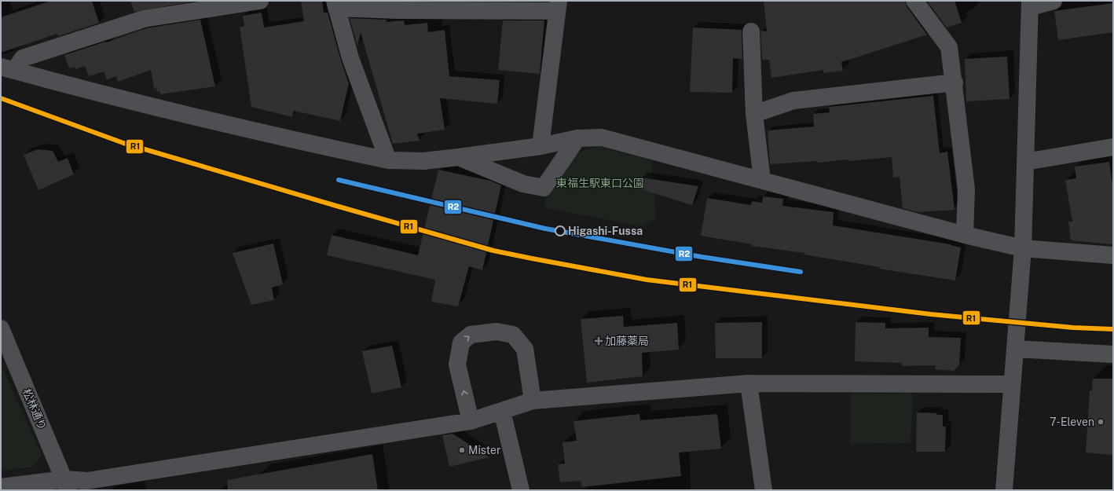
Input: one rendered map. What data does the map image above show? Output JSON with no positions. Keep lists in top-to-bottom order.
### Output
{
  "streets": {
    "street": ["松林通り"]
  },
  "parks": ["東福生駅東口公園"],
  "places": {
    "other": ["Higashi-Fussa", "7-Eleven", "Mister"],
    "health": ["加藤薬局"]
  },
  "lines": ["transit line R1", "transit line R2"]
}
